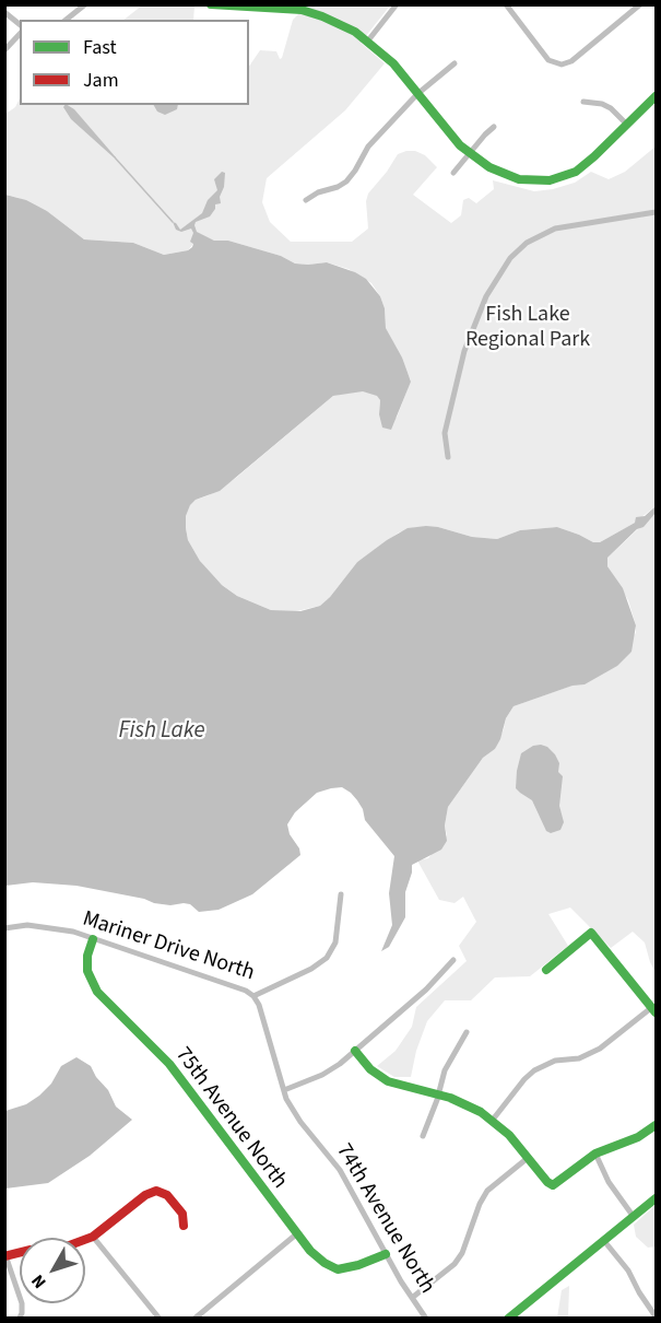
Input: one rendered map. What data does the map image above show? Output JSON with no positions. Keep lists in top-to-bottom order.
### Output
{
  "streets": {
    "street": ["Mariner Drive North", "75th Avenue North", "74th Avenue North"]
  },
  "crossings": [
    ["Mariner Drive North", "75th Avenue North"],
    ["Mariner Drive North", "74th Avenue North"],
    ["75th Avenue North", "74th Avenue North"]
  ],
  "water": ["Fish Lake"],
  "parks": ["Fish Lake Regional Park"],
  "legend": ["Fast", "Jam"],
  "north": "bottom left"
}
